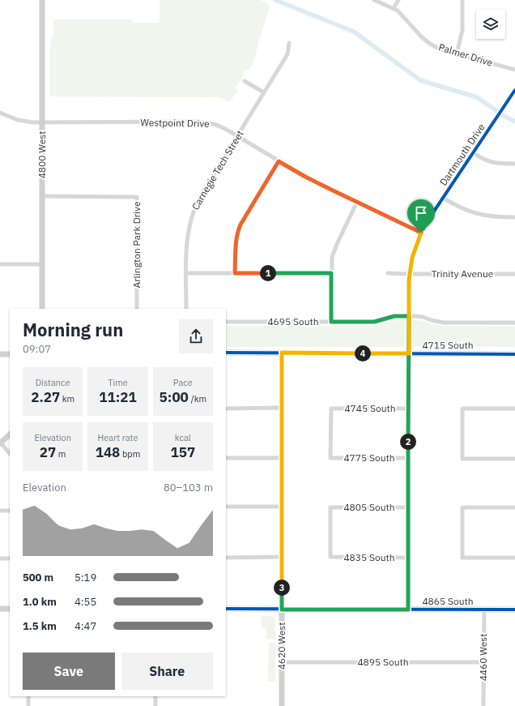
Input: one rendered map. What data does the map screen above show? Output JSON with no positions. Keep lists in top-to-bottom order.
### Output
{
  "streets": {
    "street": [
      "Palmer Drive",
      "Westpoint Drive",
      "4800 West",
      "Dartmouth Drive",
      "Carnegie Tech Street",
      "Arlington Park Drive",
      "Trinity Avenue",
      "4695 South",
      "4715 South",
      "4745 South",
      "4775 South",
      "4805 South",
      "4835 South",
      "4865 South",
      "4620 West",
      "4460 West",
      "4895 South"
    ]
  },
  "crossings": [
    ["Westpoint Drive", "4800 West"],
    ["Westpoint Drive", "Dartmouth Drive"],
    ["Westpoint Drive", "Carnegie Tech Street"],
    ["4800 West", "Arlington Park Drive"],
    ["Dartmouth Drive", "Trinity Avenue"],
    ["Dartmouth Drive", "4695 South"],
    ["Dartmouth Drive", "4715 South"],
    ["Dartmouth Drive", "4745 South"],
    ["Dartmouth Drive", "4775 South"],
    ["Dartmouth Drive", "4805 South"],
    ["Dartmouth Drive", "4835 South"],
    ["Dartmouth Drive", "4865 South"],
    ["4715 South", "4620 West"],
    ["4745 South", "4775 South"],
    ["4805 South", "4835 South"],
    ["4865 South", "4620 West"],
    ["4865 South", "4460 West"],
    ["4620 West", "4895 South"],
    ["4460 West", "4895 South"]
  ],
  "page": {
    "pins": [
      "1",
      "4",
      "2",
      "3"
    ],
    "heading": ["Morning run", "09:07"],
    "stats": [
      ["Distance", "2.27 km"],
      ["Time", "11:21"],
      ["Pace", "5:00 /km"],
      ["Elevation", "27 m"],
      ["Heart rate", "148 bpm"],
      ["kcal", "157"]
    ],
    "chart": ["Elevation", "80–103 m"],
    "list": [
      {
        "name": "500 m",
        "note": "5:19"
      },
      {
        "name": "1.0 km",
        "note": "4:55"
      },
      {
        "name": "1.5 km",
        "note": "4:47"
      }
    ],
    "buttons": ["Save", "Share"]
  }
}
